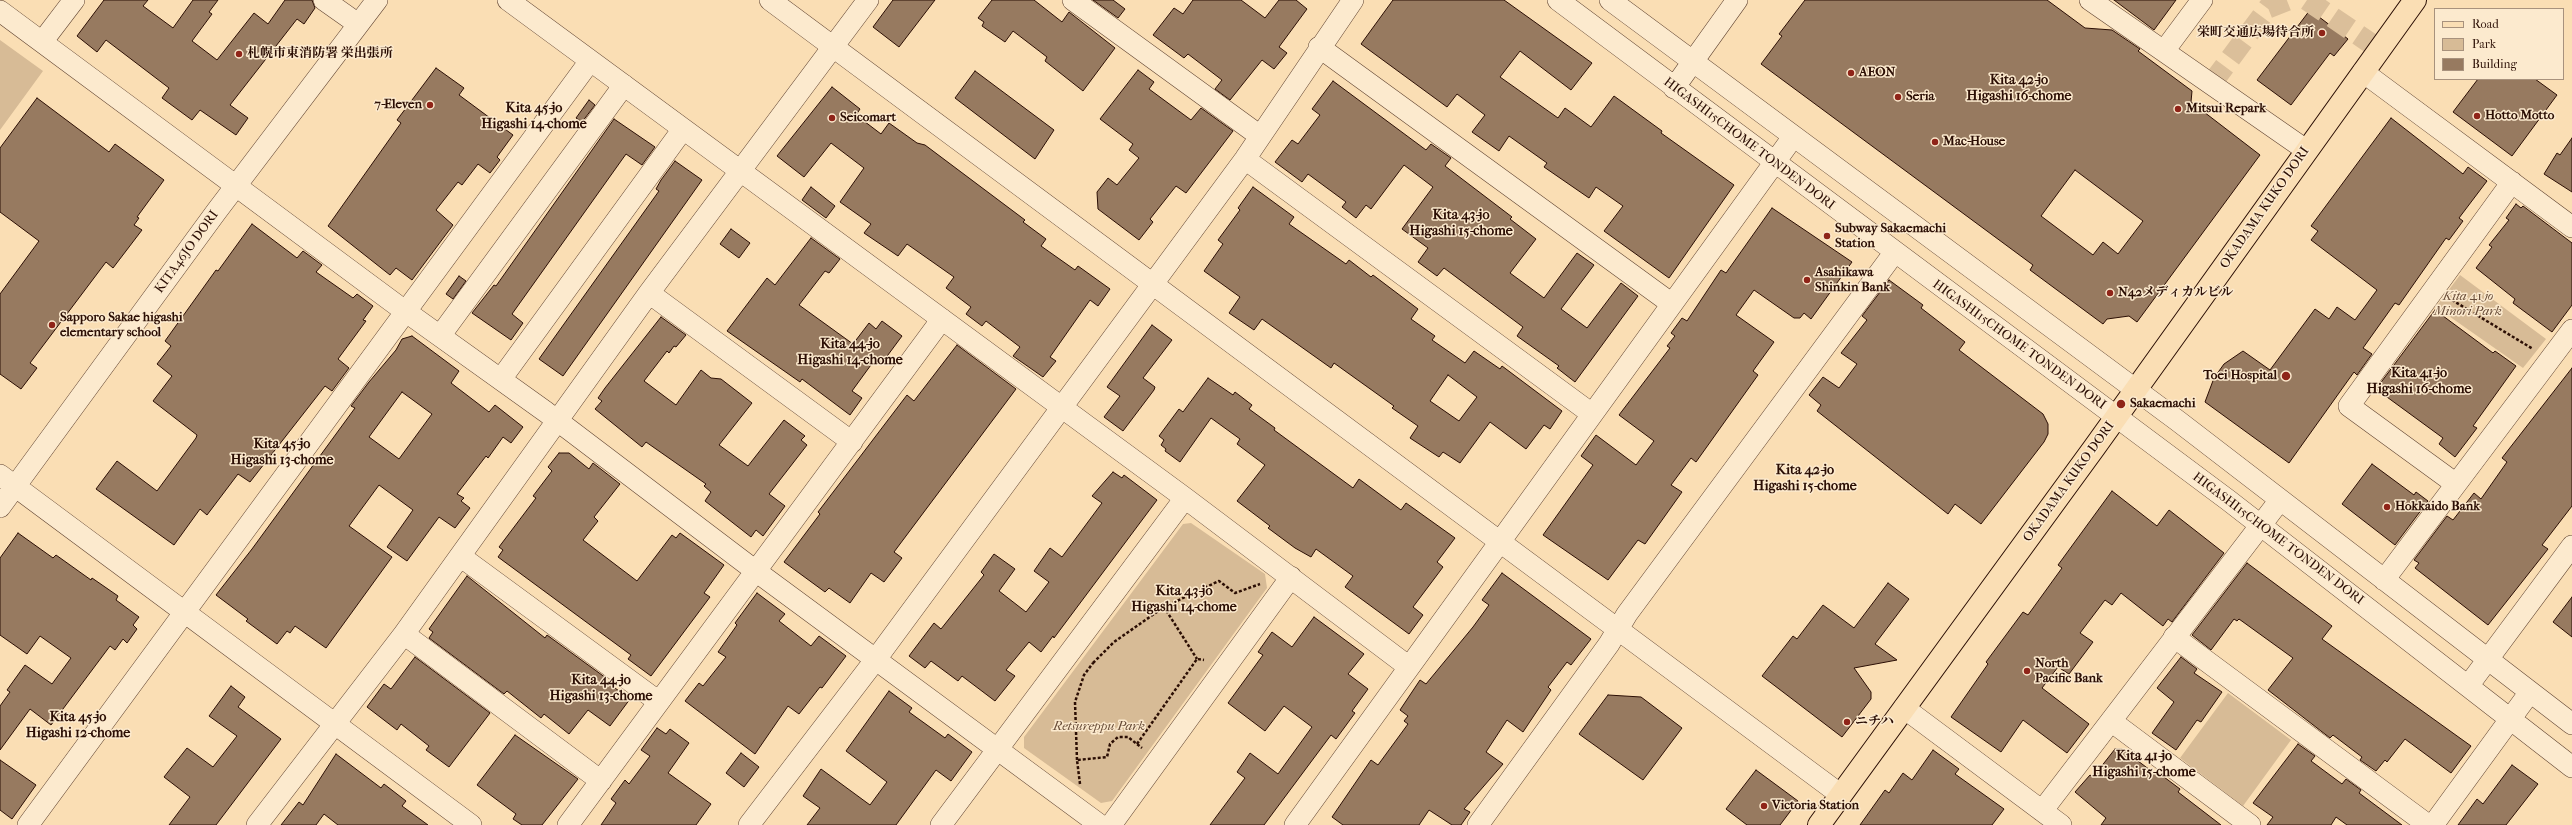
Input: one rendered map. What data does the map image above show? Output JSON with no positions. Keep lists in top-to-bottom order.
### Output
{
  "streets": {
    "main road": ["OKADAMA KUKO DORI"],
    "street": ["HIGASHI15CHOME TONDEN DORI", "KITA46JO DORI"]
  },
  "crossings": [
    ["HIGASHI15CHOME TONDEN DORI", "OKADAMA KUKO DORI"]
  ],
  "districts": [
    "Kita 42-jo Higashi 16-chome",
    "Kita 45-jo Higashi 14-chome",
    "Kita 43-jo Higashi 15-chome",
    "Kita 44-jo Higashi 14-chome",
    "Kita 41-jo Higashi 16-chome",
    "Kita 45-jo Higashi 13-chome",
    "Kita 42-jo Higashi 15-chome",
    "Kita 43-jo Higashi 14-chome",
    "Kita 44-jo Higashi 13-chome",
    "Kita 45-jo Higashi 12-chome",
    "Kita 41-jo Higashi 15-chome"
  ],
  "parks": ["Kita 41 jo Minori Park", "Retsureppu Park"],
  "places": [
    "栄町交通広場待合所",
    "札幌市東消防署 栄出張所",
    "AEON",
    "Seria",
    "7-Eleven",
    "Mitsui Repark",
    "Hotto Motto",
    "Seicomart",
    "Mac-House",
    "Subway Sakaemachi Station",
    "Asahikawa Shinkin Bank",
    "N42メディカルビル",
    "Sapporo Sakae higashi elementary school",
    "Toei Hospital",
    "Sakaemachi",
    "Hokkaido Bank",
    "North Pacific Bank",
    "ニチハ",
    "Victoria Station"
  ],
  "legend": ["Road", "Park", "Building"]
}
